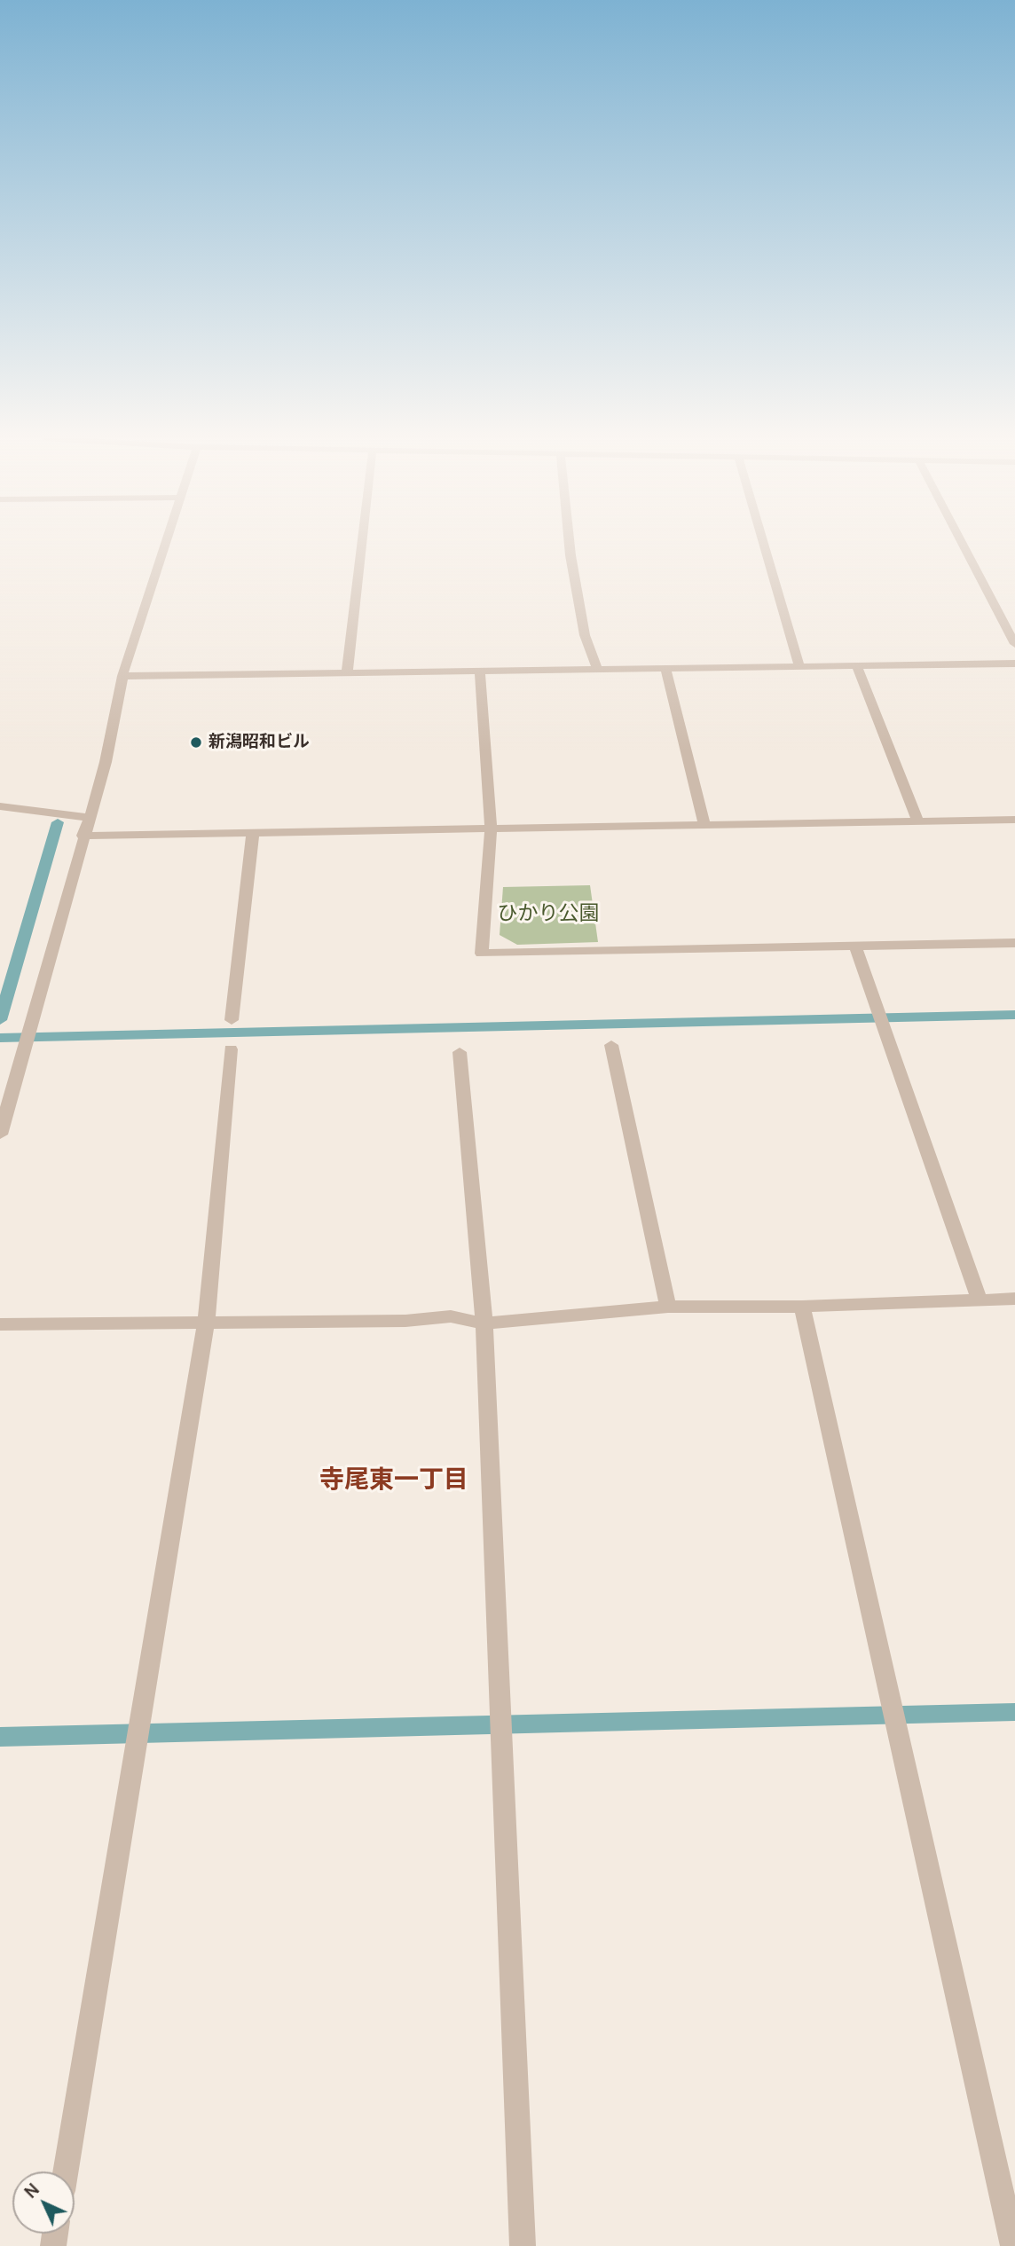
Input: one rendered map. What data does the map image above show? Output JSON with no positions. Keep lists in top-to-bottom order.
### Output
{
  "districts": ["寺尾東一丁目"],
  "parks": ["ひかり公園"],
  "places": ["新潟昭和ビル"],
  "north": "top left"
}
